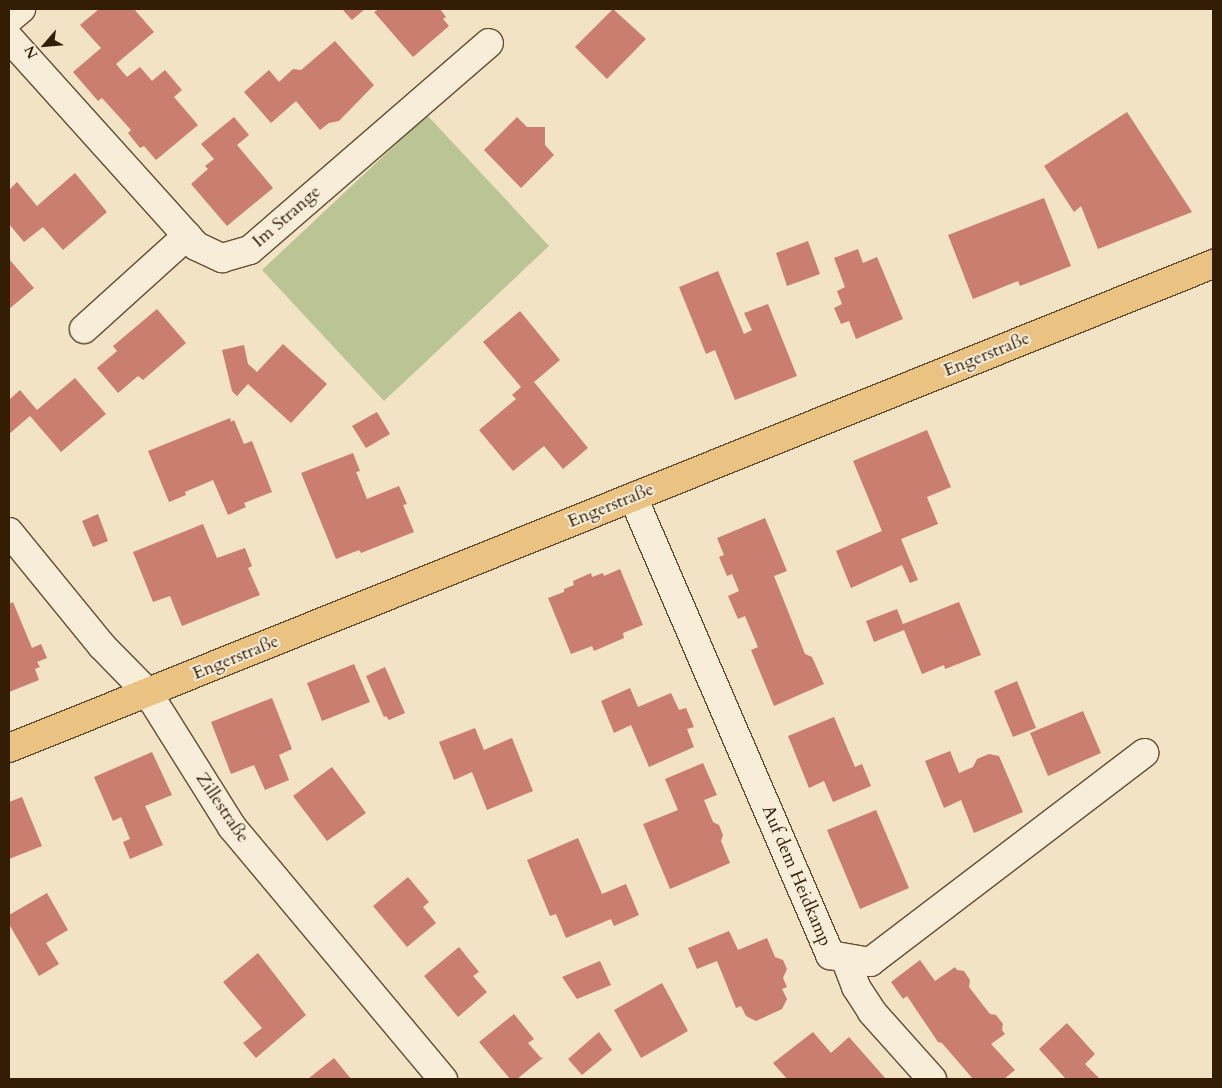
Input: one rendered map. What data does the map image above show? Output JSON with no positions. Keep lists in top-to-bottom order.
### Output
{
  "streets": {
    "main road": ["Engerstraße"],
    "street": ["Im Strange", "Zillestraße", "Auf dem Heidkamp"]
  },
  "crossings": [
    ["Engerstraße", "Zillestraße"],
    ["Engerstraße", "Auf dem Heidkamp"]
  ],
  "north": "bottom left"
}
